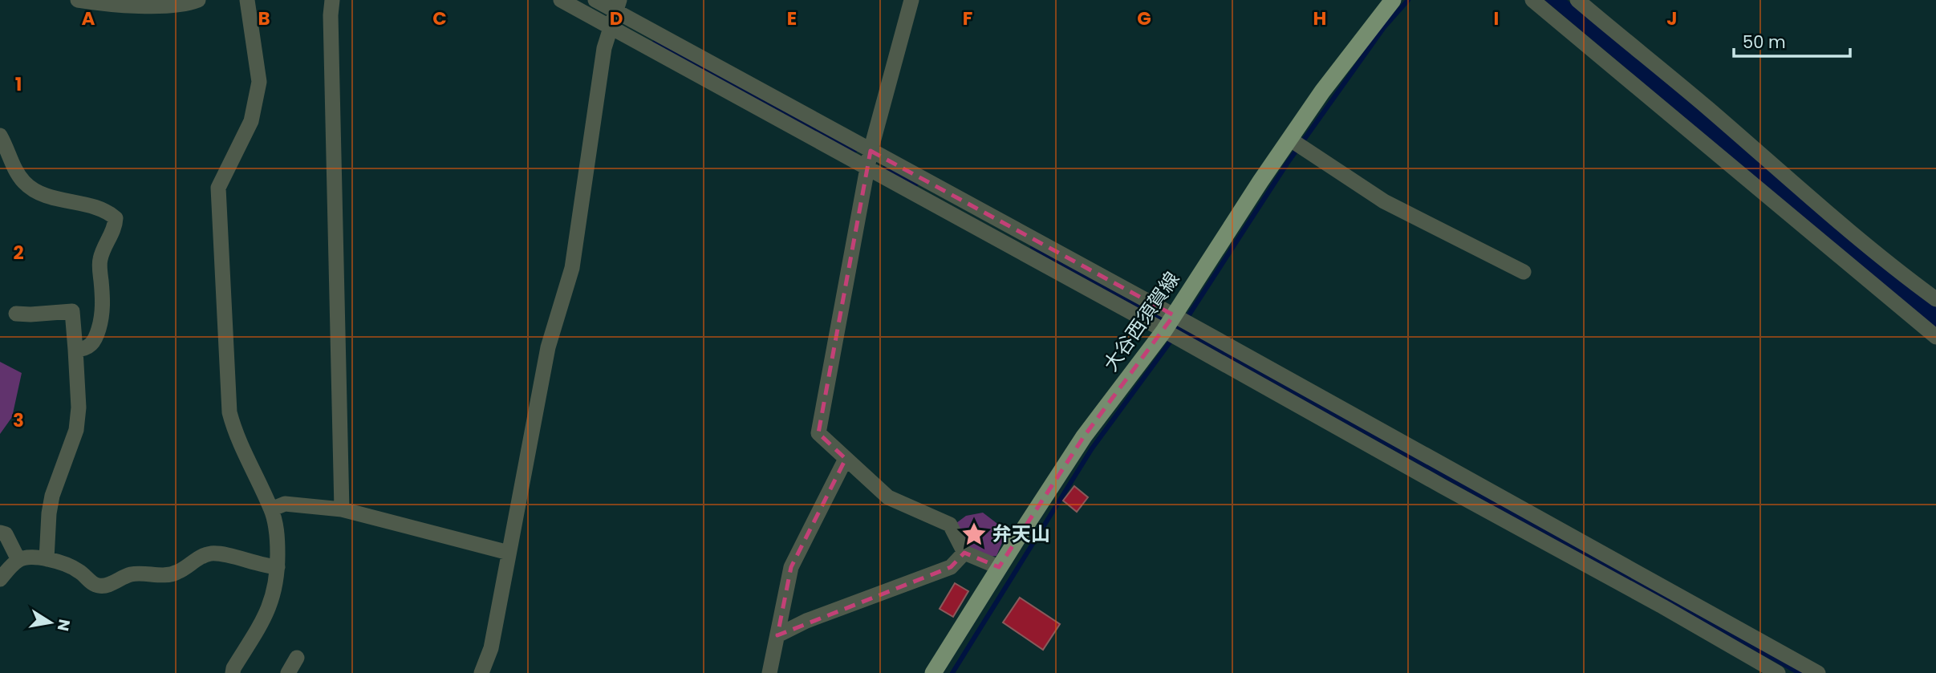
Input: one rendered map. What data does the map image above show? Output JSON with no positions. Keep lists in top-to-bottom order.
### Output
{
  "streets": {
    "main road": ["大谷西須賀線"]
  },
  "places": {
    "place": ["弁天山"]
  },
  "scale_bar": "50 m",
  "north": "right",
  "grid": {
    "columns": [
      "A",
      "B",
      "C",
      "D",
      "E",
      "F",
      "G",
      "H",
      "I",
      "J"
    ],
    "rows": ["1", "2", "3"]
  }
}
